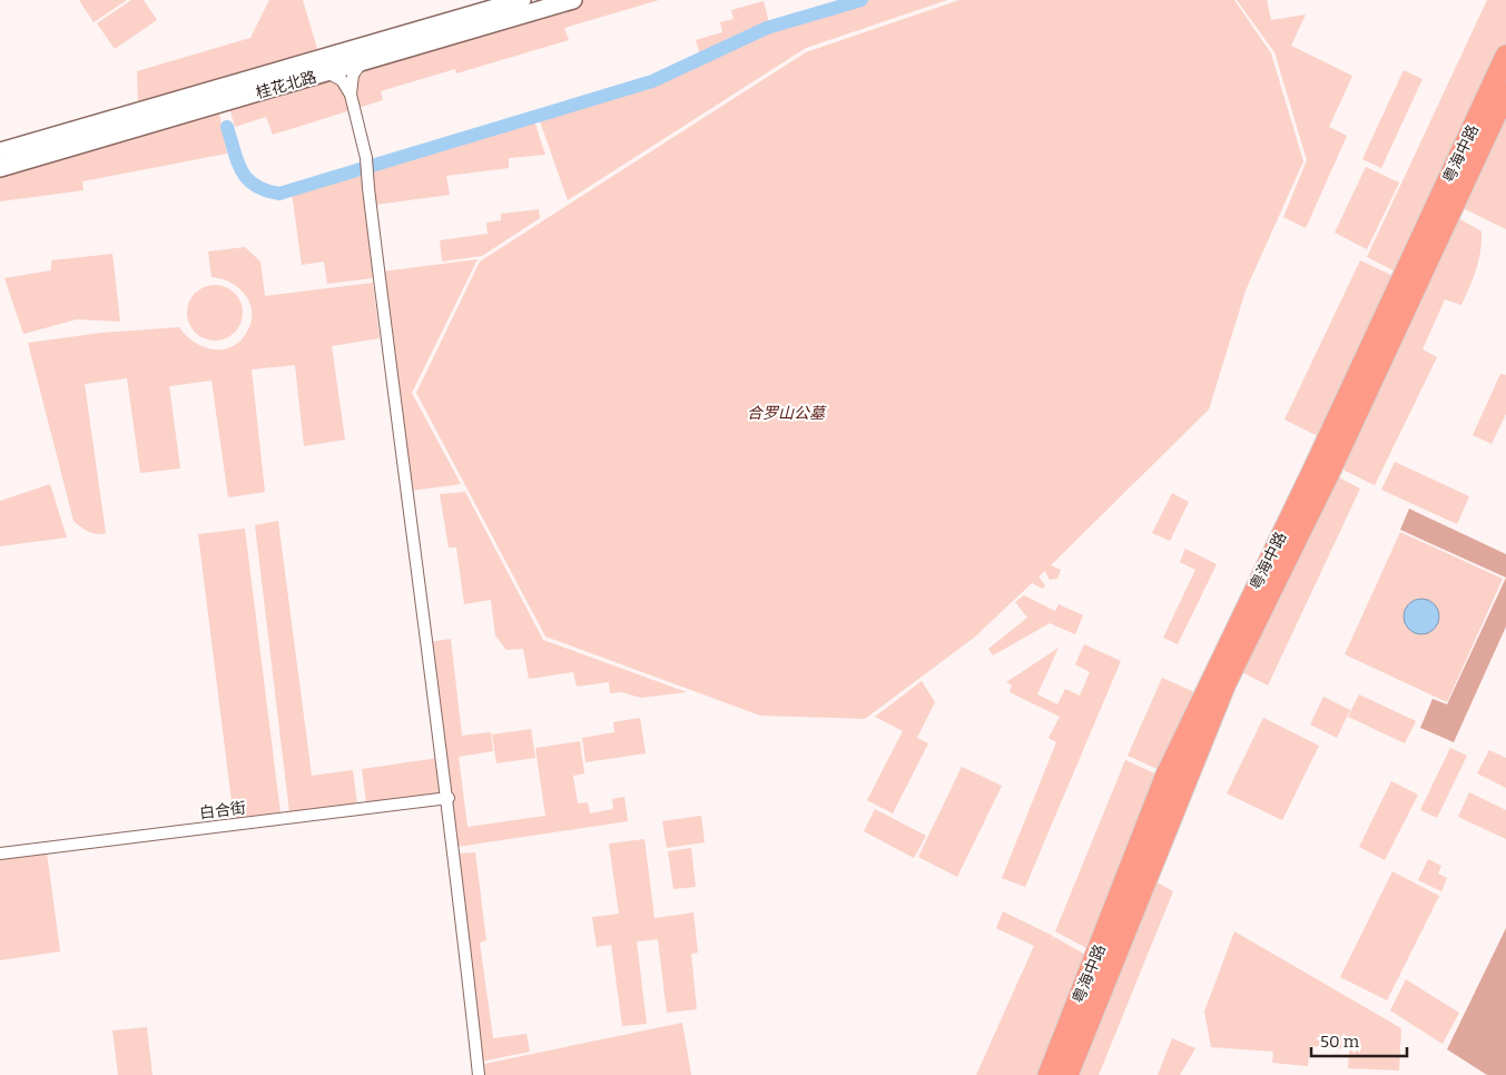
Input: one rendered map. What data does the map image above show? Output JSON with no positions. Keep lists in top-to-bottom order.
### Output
{
  "streets": {
    "highway": ["粤海中路"],
    "main road": ["桂花北路"],
    "street": ["白合街"]
  },
  "parks": ["合罗山公墓"],
  "scale_bar": "50 m"
}
